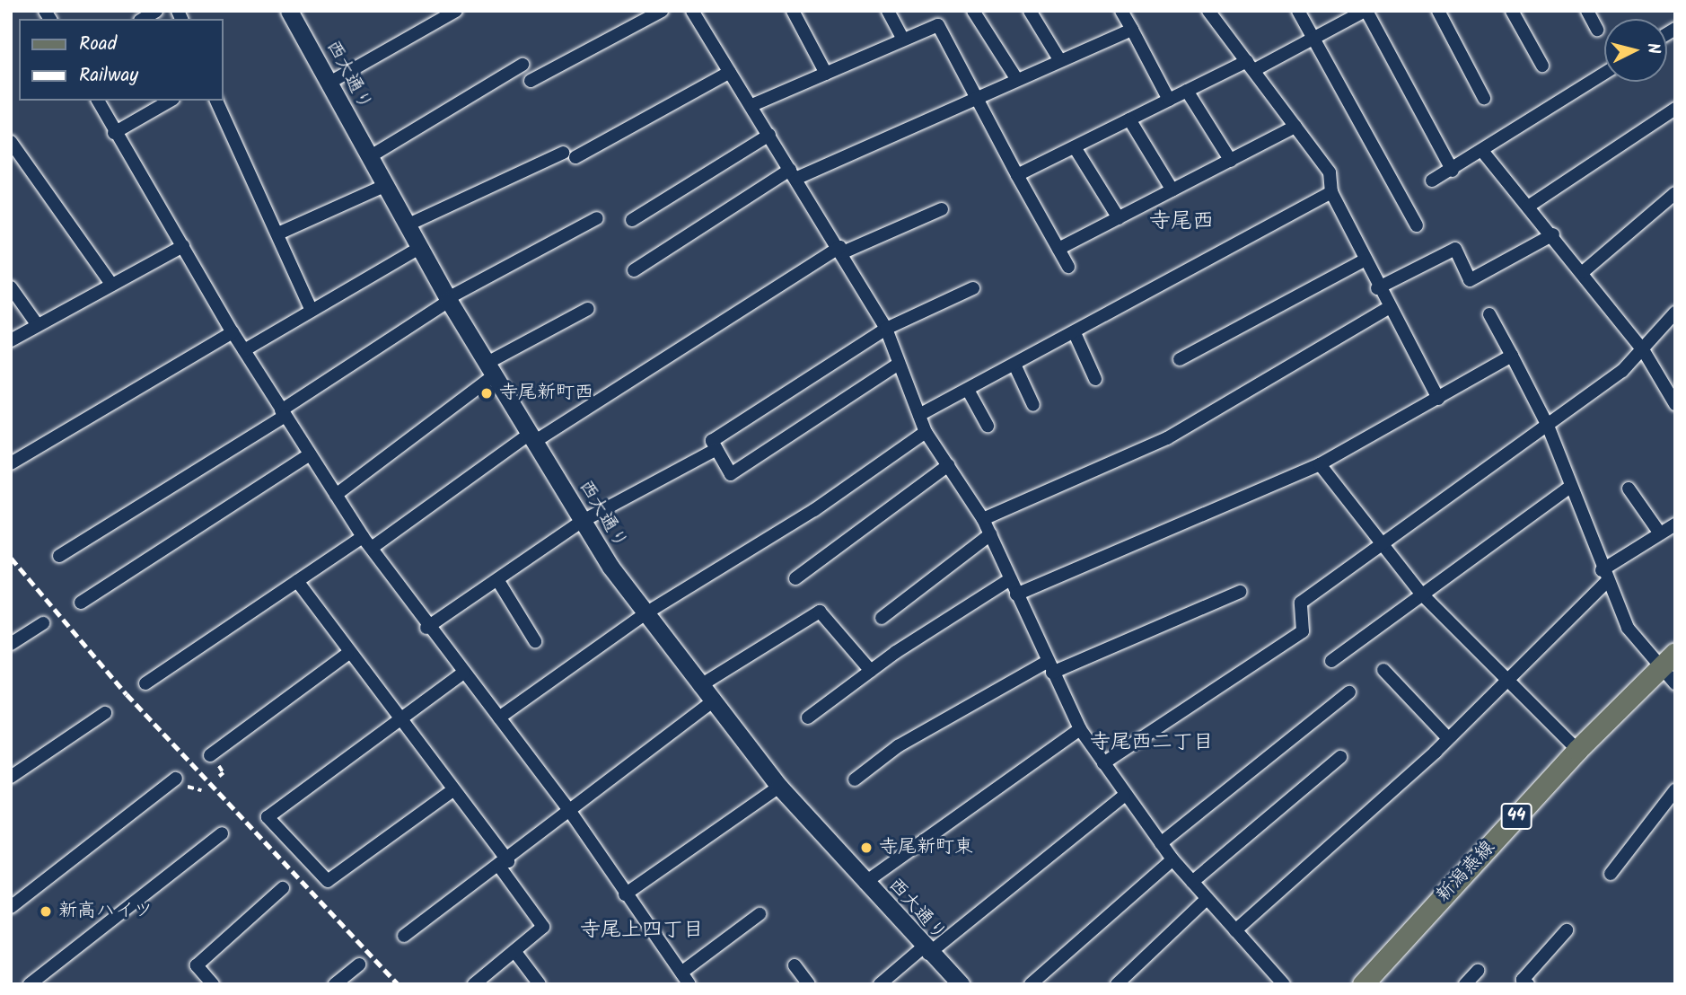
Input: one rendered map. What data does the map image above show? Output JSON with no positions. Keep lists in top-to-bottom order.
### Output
{
  "streets": {
    "main road": ["44", "新潟燕線"],
    "street": ["西大通り"]
  },
  "districts": ["寺尾西", "寺尾西二丁目", "寺尾上四丁目"],
  "places": ["寺尾新町西", "寺尾新町東", "新高ハイツ"],
  "legend": ["Road", "Railway"],
  "north": "right"
}
